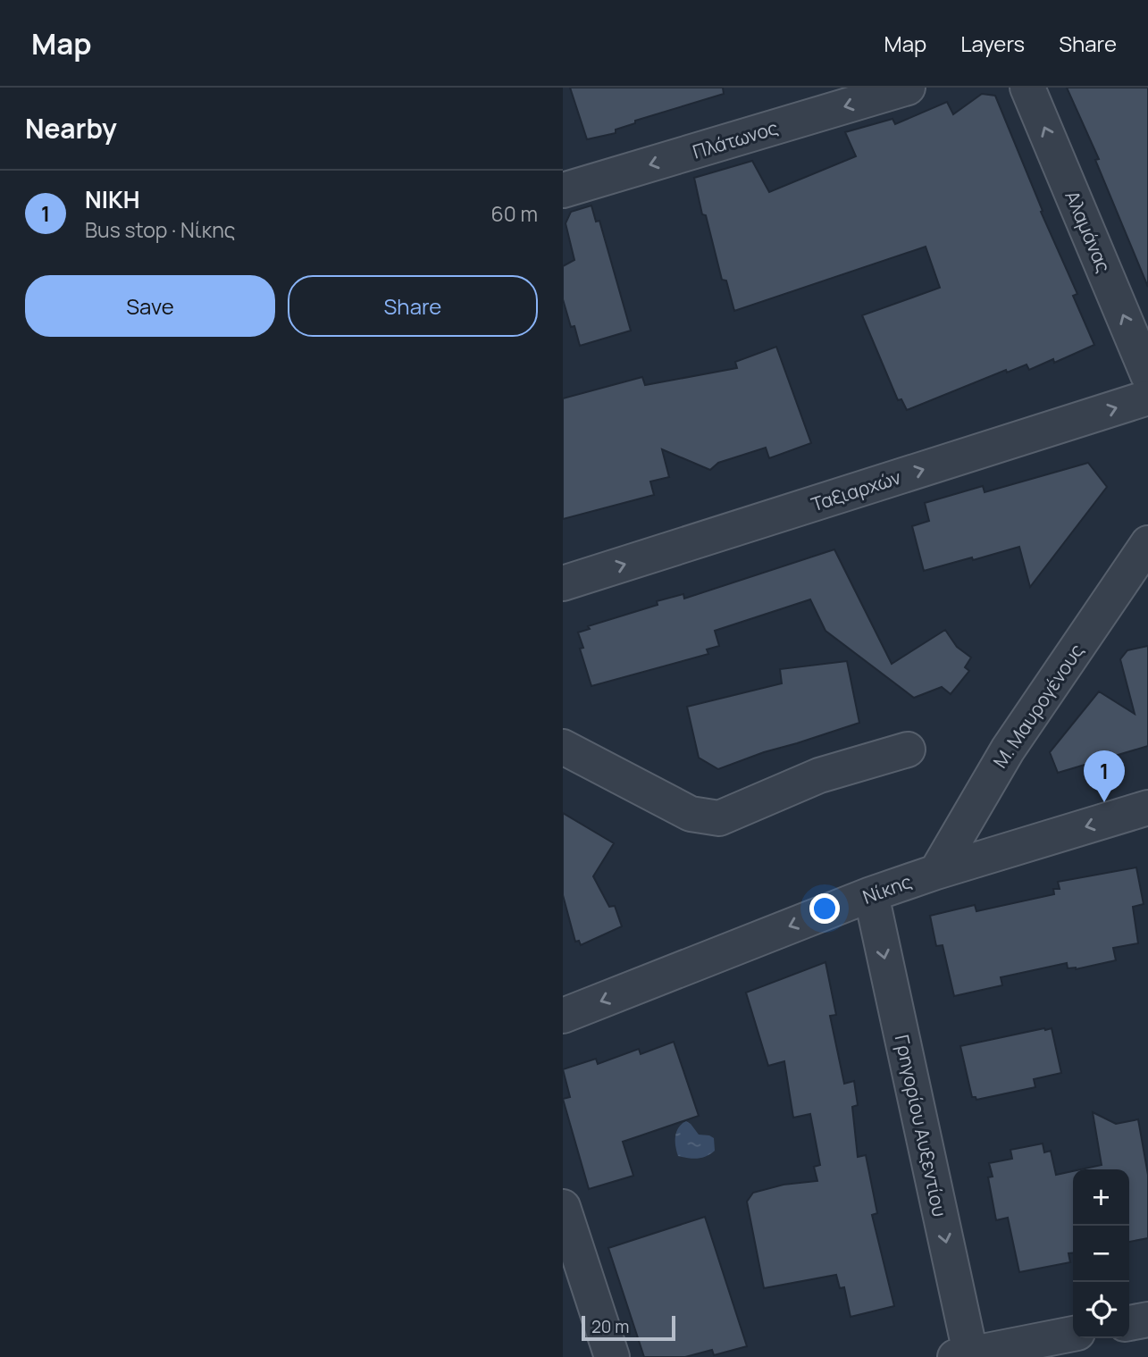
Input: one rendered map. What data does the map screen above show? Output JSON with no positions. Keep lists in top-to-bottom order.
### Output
{
  "streets": {
    "street": [
      "Πλάτωνος",
      "Αλαμάνας",
      "Ταξιαρχών",
      "Μ. Μαυρογένους",
      "Νίκης",
      "Γρηγορίου Αυξεντίου"
    ]
  },
  "crossings": [
    ["Μ. Μαυρογένους", "Νίκης"],
    ["Νίκης", "Γρηγορίου Αυξεντίου"]
  ],
  "one_way": [
    "Πλάτωνος",
    "Αλαμάνας",
    "Ταξιαρχών",
    "Νίκης",
    "Γρηγορίου Αυξεντίου"
  ],
  "scale_bar": "20 m",
  "page": {
    "header": "Map",
    "nav": ["Map", "Layers", "Share"],
    "heading": "Nearby",
    "list": [
      {
        "mark": "1",
        "name": "ΝΙΚΗ",
        "note": "Bus stop · Νίκης",
        "value": "60 m"
      }
    ],
    "buttons": ["Save", "Share"],
    "pins": "1",
    "map_buttons": ["+", "−"],
    "scale": "20 m"
  }
}
